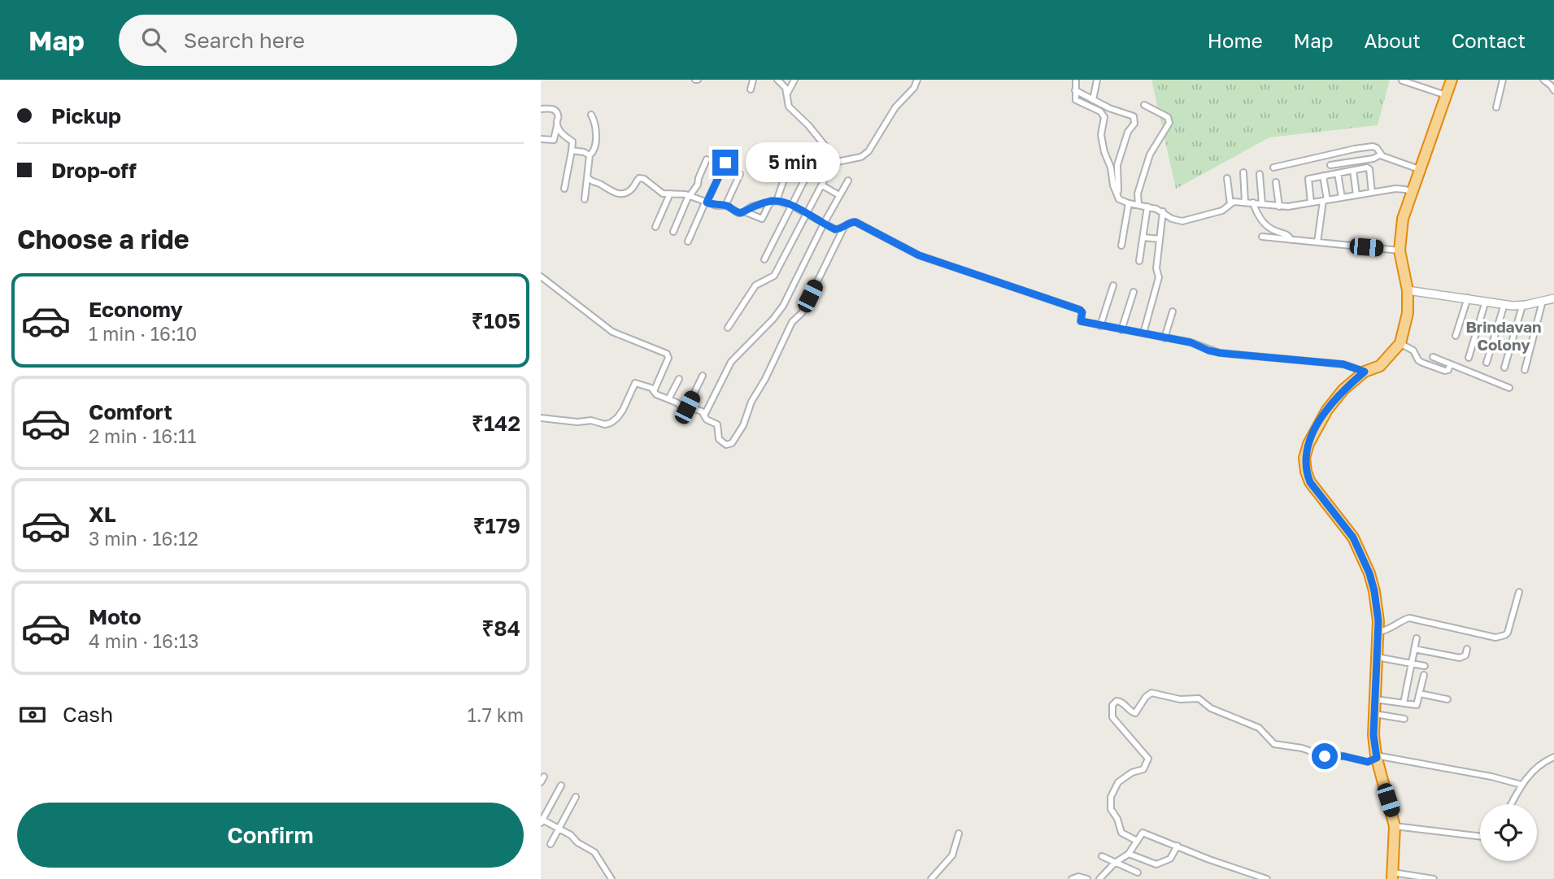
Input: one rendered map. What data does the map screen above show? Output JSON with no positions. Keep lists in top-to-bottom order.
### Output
{
  "districts": ["Brindavan Colony"],
  "page": {
    "header": "Map",
    "search": "Search here",
    "nav": [
      "Home",
      "Map",
      "About",
      "Contact"
    ],
    "banner": ["Pickup", "Drop-off"],
    "bubble": "5 min",
    "heading": "Choose a ride",
    "list": [
      {
        "name": "Economy",
        "note": "1 min · 16:10",
        "value": "₹105"
      },
      {
        "name": "Comfort",
        "note": "2 min · 16:11",
        "value": "₹142"
      },
      {
        "name": "XL",
        "note": "3 min · 16:12",
        "value": "₹179"
      },
      {
        "name": "Moto",
        "note": "4 min · 16:13",
        "value": "₹84"
      }
    ],
    "pay": ["Cash", "1.7 km"],
    "buttons": "Confirm"
  }
}
